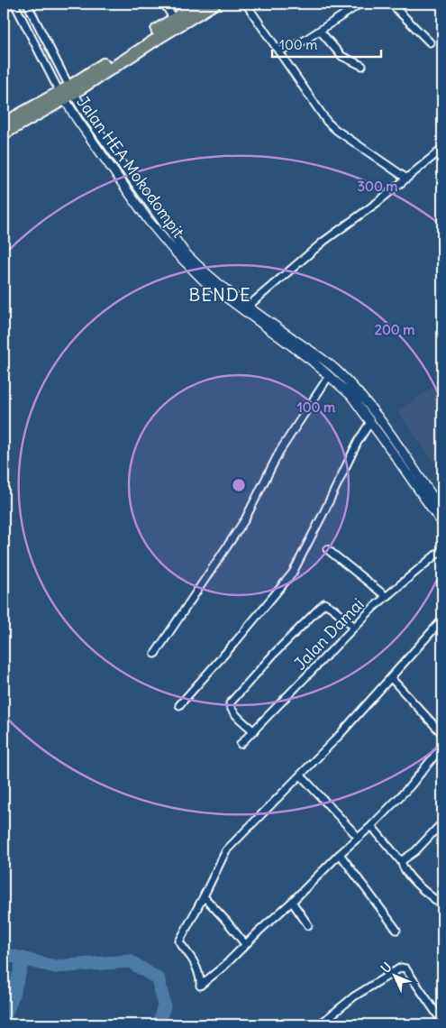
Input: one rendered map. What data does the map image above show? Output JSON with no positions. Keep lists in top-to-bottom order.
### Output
{
  "streets": {
    "street": ["Jalan HEA Mokodompit", "Jalan Damai"]
  },
  "districts": ["BENDE"],
  "scale_bar": "100 m",
  "north": "top left",
  "rings": ["300 m", "200 m", "100 m"]
}
